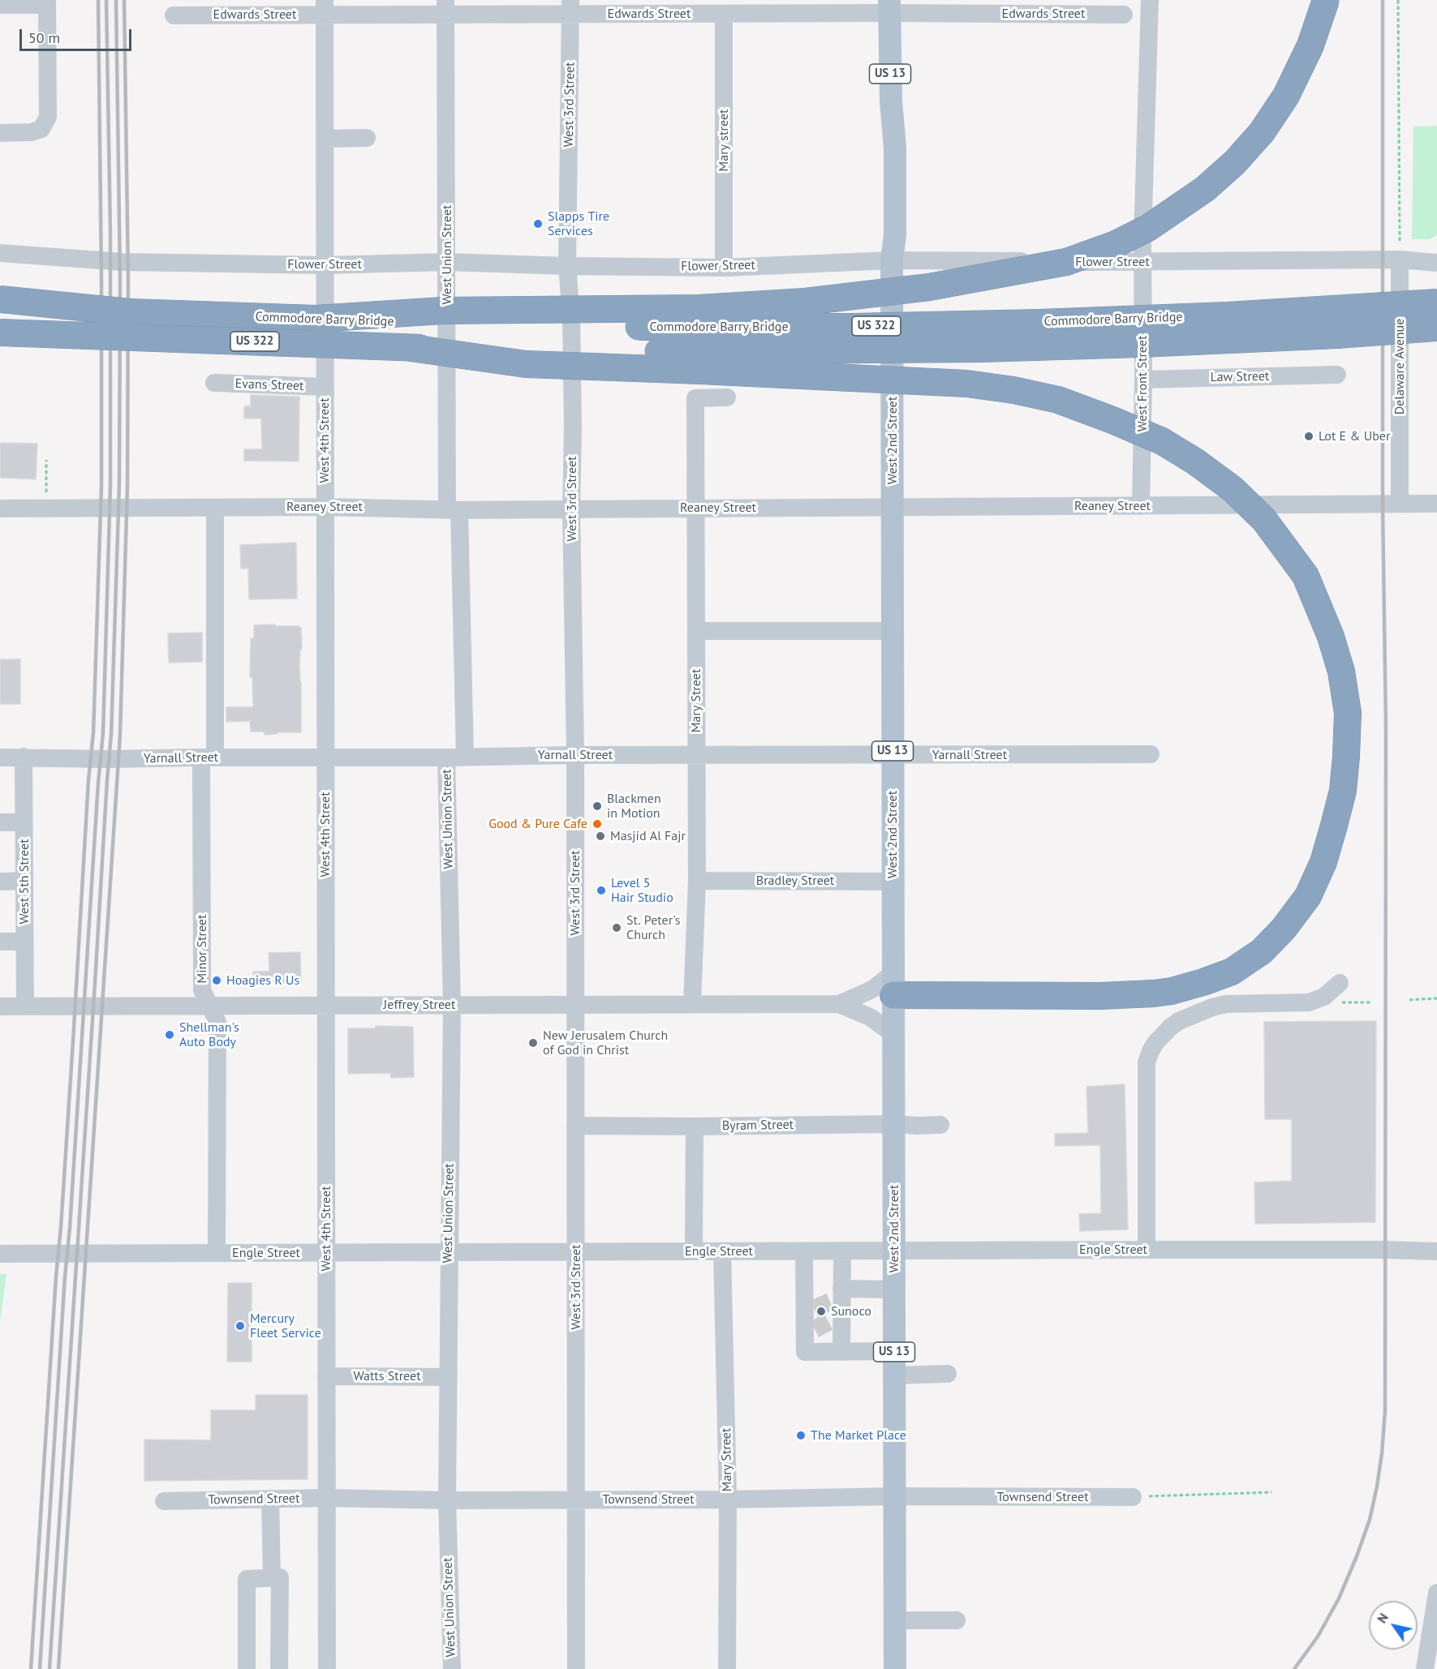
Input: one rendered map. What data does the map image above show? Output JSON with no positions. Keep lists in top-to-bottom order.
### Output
{
  "streets": {
    "highway": ["Commodore Barry Bridge", "US 322"],
    "main road": ["US 13", "West 2nd Street"],
    "street": [
      "Edwards Street",
      "West 3rd Street",
      "Mary street",
      "West Union Street",
      "Flower Street",
      "Delaware Avenue",
      "Law Street",
      "West Front Street",
      "Evans Street",
      "West 4th Street",
      "Reaney Street",
      "Mary Street",
      "Yarnall Street",
      "Bradley Street",
      "West 5th Street",
      "Minor Street",
      "Jeffrey Street",
      "Byram Street",
      "Engle Street",
      "Watts Street",
      "Townsend Street"
    ]
  },
  "crossings": [
    ["Edwards Street", "West 3rd Street"],
    ["Edwards Street", "Mary street"],
    ["Edwards Street", "West Union Street"],
    ["Edwards Street", "West 4th Street"],
    ["Edwards Street", "West 2nd Street"],
    ["West 3rd Street", "Flower Street"],
    ["West 3rd Street", "Reaney Street"],
    ["West 3rd Street", "Yarnall Street"],
    ["West 3rd Street", "Jeffrey Street"],
    ["West 3rd Street", "Byram Street"],
    ["West 3rd Street", "Engle Street"],
    ["West 3rd Street", "Townsend Street"],
    ["Mary street", "Flower Street"],
    ["West Union Street", "Flower Street"],
    ["West Union Street", "Reaney Street"],
    ["West Union Street", "Yarnall Street"],
    ["West Union Street", "Jeffrey Street"],
    ["West Union Street", "Engle Street"],
    ["West Union Street", "Watts Street"],
    ["West Union Street", "Townsend Street"],
    ["Flower Street", "Delaware Avenue"],
    ["Flower Street", "West Front Street"],
    ["Flower Street", "West 4th Street"],
    ["Flower Street", "West 2nd Street"],
    ["Delaware Avenue", "Reaney Street"],
    ["Law Street", "West Front Street"],
    ["West Front Street", "Reaney Street"],
    ["Evans Street", "West 4th Street"],
    ["West 4th Street", "Reaney Street"],
    ["West 4th Street", "Yarnall Street"],
    ["West 4th Street", "Jeffrey Street"],
    ["West 4th Street", "Engle Street"],
    ["West 4th Street", "Watts Street"],
    ["West 4th Street", "Townsend Street"],
    ["West 2nd Street", "Reaney Street"],
    ["West 2nd Street", "Yarnall Street"],
    ["West 2nd Street", "Bradley Street"],
    ["West 2nd Street", "Byram Street"],
    ["West 2nd Street", "Engle Street"],
    ["West 2nd Street", "Townsend Street"],
    ["Reaney Street", "Mary Street"],
    ["Reaney Street", "Minor Street"],
    ["Mary Street", "Yarnall Street"],
    ["Mary Street", "Bradley Street"],
    ["Mary Street", "Jeffrey Street"],
    ["Mary Street", "Engle Street"],
    ["Mary Street", "Townsend Street"],
    ["Yarnall Street", "West 5th Street"],
    ["Yarnall Street", "Minor Street"],
    ["West 5th Street", "Jeffrey Street"],
    ["Minor Street", "Jeffrey Street"],
    ["Minor Street", "Engle Street"]
  ],
  "places": [
    "Slapps Tire Services",
    "Lot E & Uber",
    "Blackmen in Motion",
    "Good & Pure Cafe",
    "Masjid Al Fajr",
    "Level 5 Hair Studio",
    "St. Peter's Church",
    "Hoagies R Us",
    "Shellman's Auto Body",
    "New Jerusalem Church of God in Christ",
    "Sunoco",
    "Mercury Fleet Service",
    "The Market Place"
  ],
  "scale_bar": "50 m",
  "north": "top left"
}
